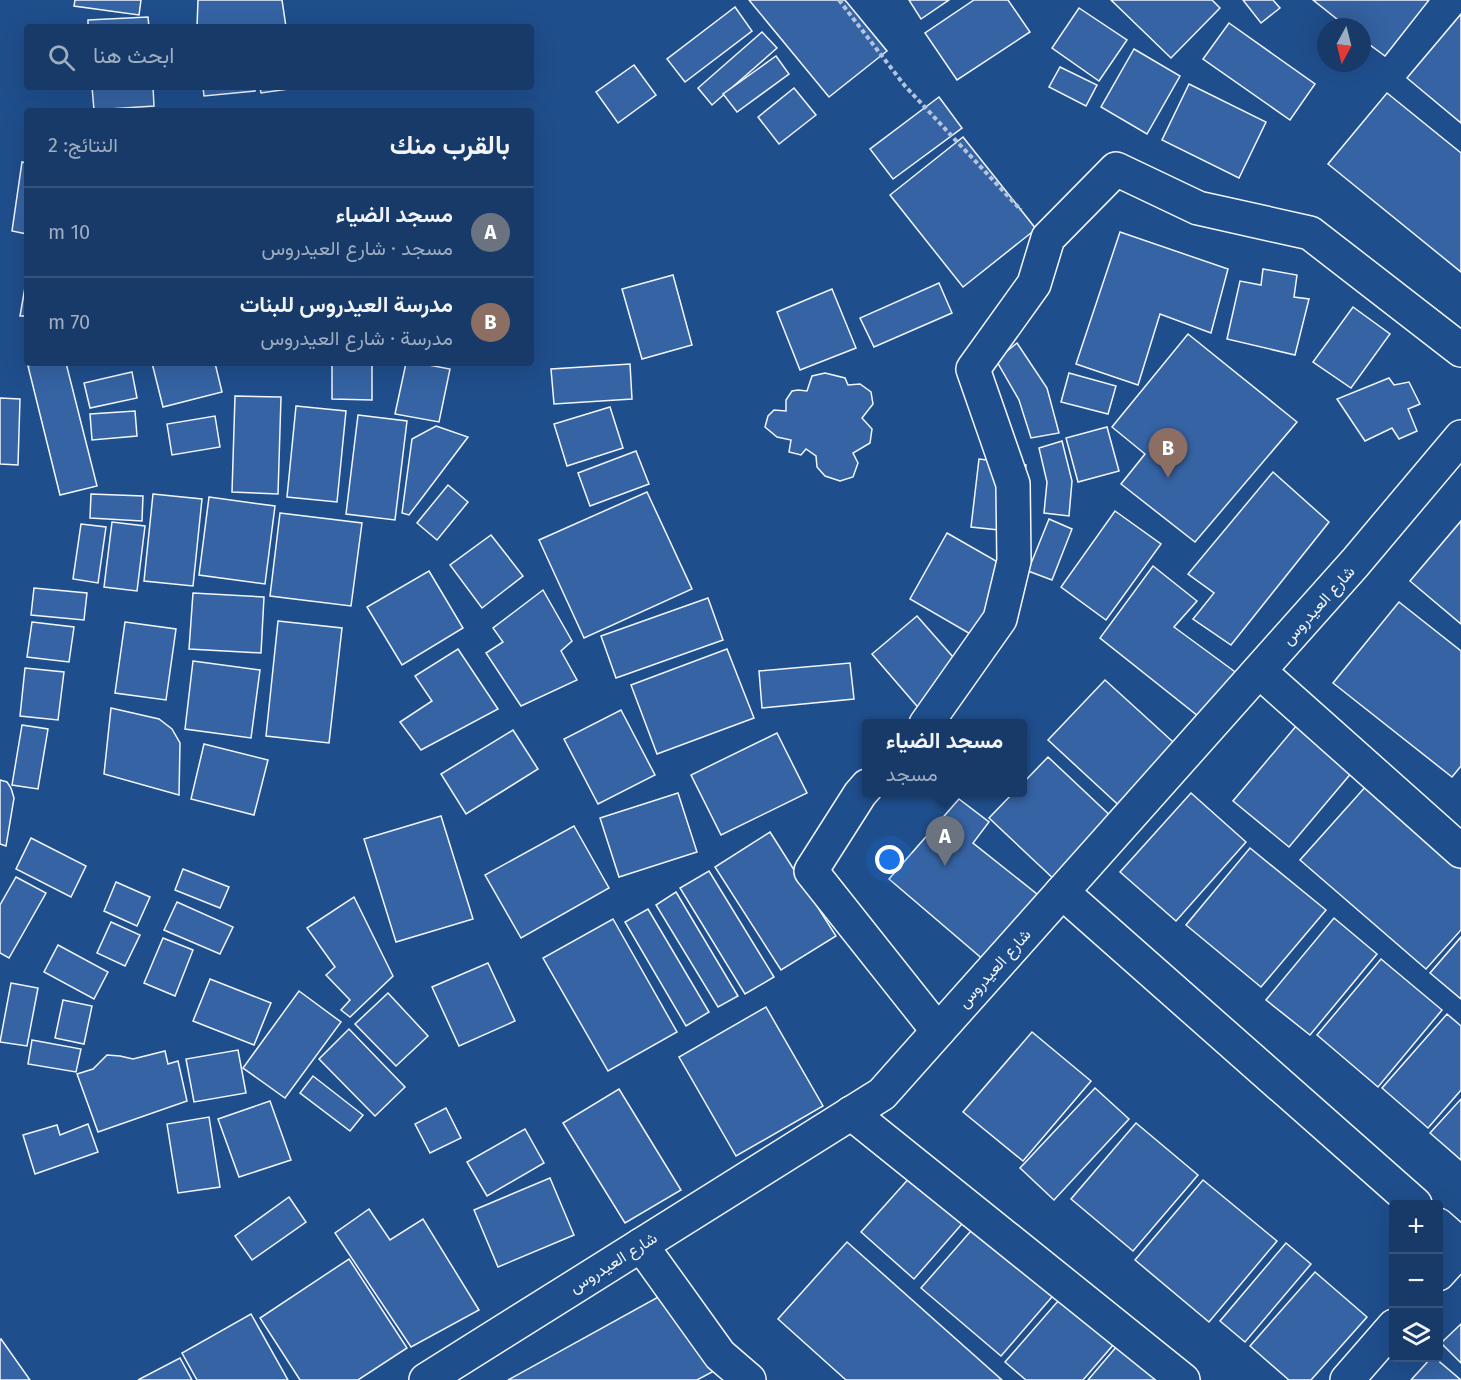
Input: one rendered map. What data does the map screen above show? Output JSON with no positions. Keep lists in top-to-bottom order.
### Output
{
  "streets": {
    "street": ["شارع العيدروس"]
  },
  "north": "bottom",
  "page": {
    "search": "ابحث هنا",
    "heading": ["بالقرب منك", "النتائج: 2"],
    "list": [
      {
        "mark": "A",
        "name": "مسجد الضياء",
        "note": "مسجد · شارع العيدروس",
        "value": "10 m"
      },
      {
        "mark": "B",
        "name": "مدرسة العيدروس للبنات",
        "note": "مدرسة · شارع العيدروس",
        "value": "70 m"
      }
    ],
    "pins": ["B", "A"],
    "popup": ["مسجد الضياء", "مسجد"],
    "map_buttons": ["+", "−"]
  }
}
